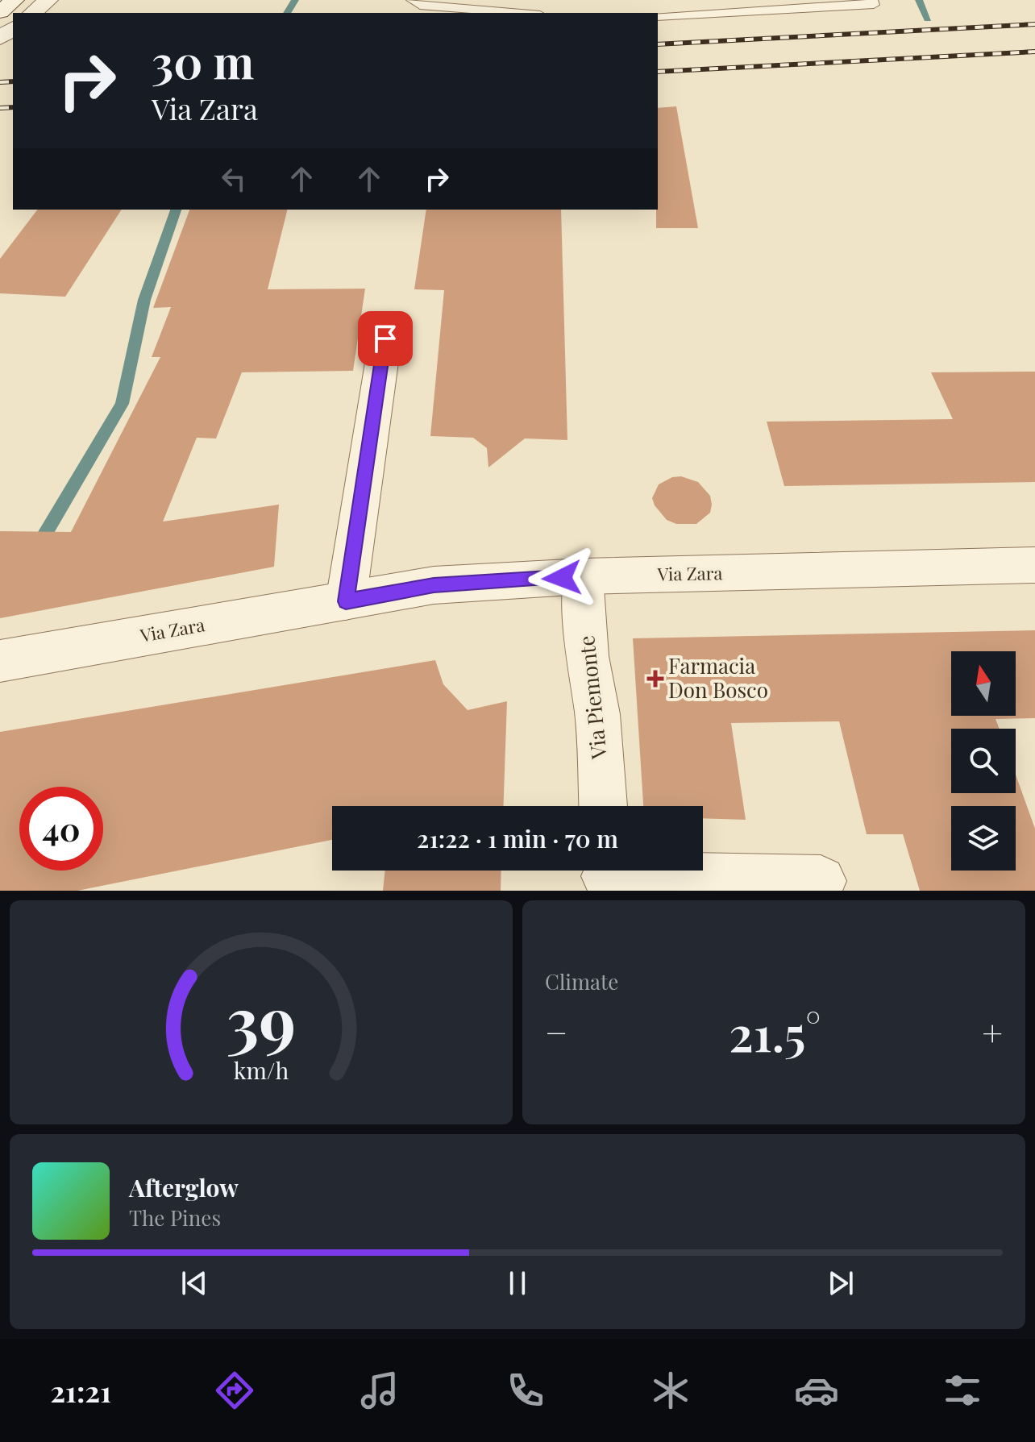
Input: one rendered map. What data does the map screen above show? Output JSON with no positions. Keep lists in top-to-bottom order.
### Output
{
  "streets": {
    "street": ["Via Zara", "Via Piemonte"]
  },
  "crossings": [
    ["Via Zara", "Via Piemonte"]
  ],
  "places": {
    "health": ["Farmacia Don Bosco"]
  },
  "north": "top",
  "page": {
    "turn": ["30 m", "Via Zara"],
    "limit": "40",
    "trip": "21:22 · 1 min · 70 m",
    "tile": "Climate",
    "heat": ["−", "21.5°", "+"],
    "song": ["Afterglow", "The Pines"],
    "tabs": "21:21",
    "gauge": ["39", "km/h"]
  }
}
